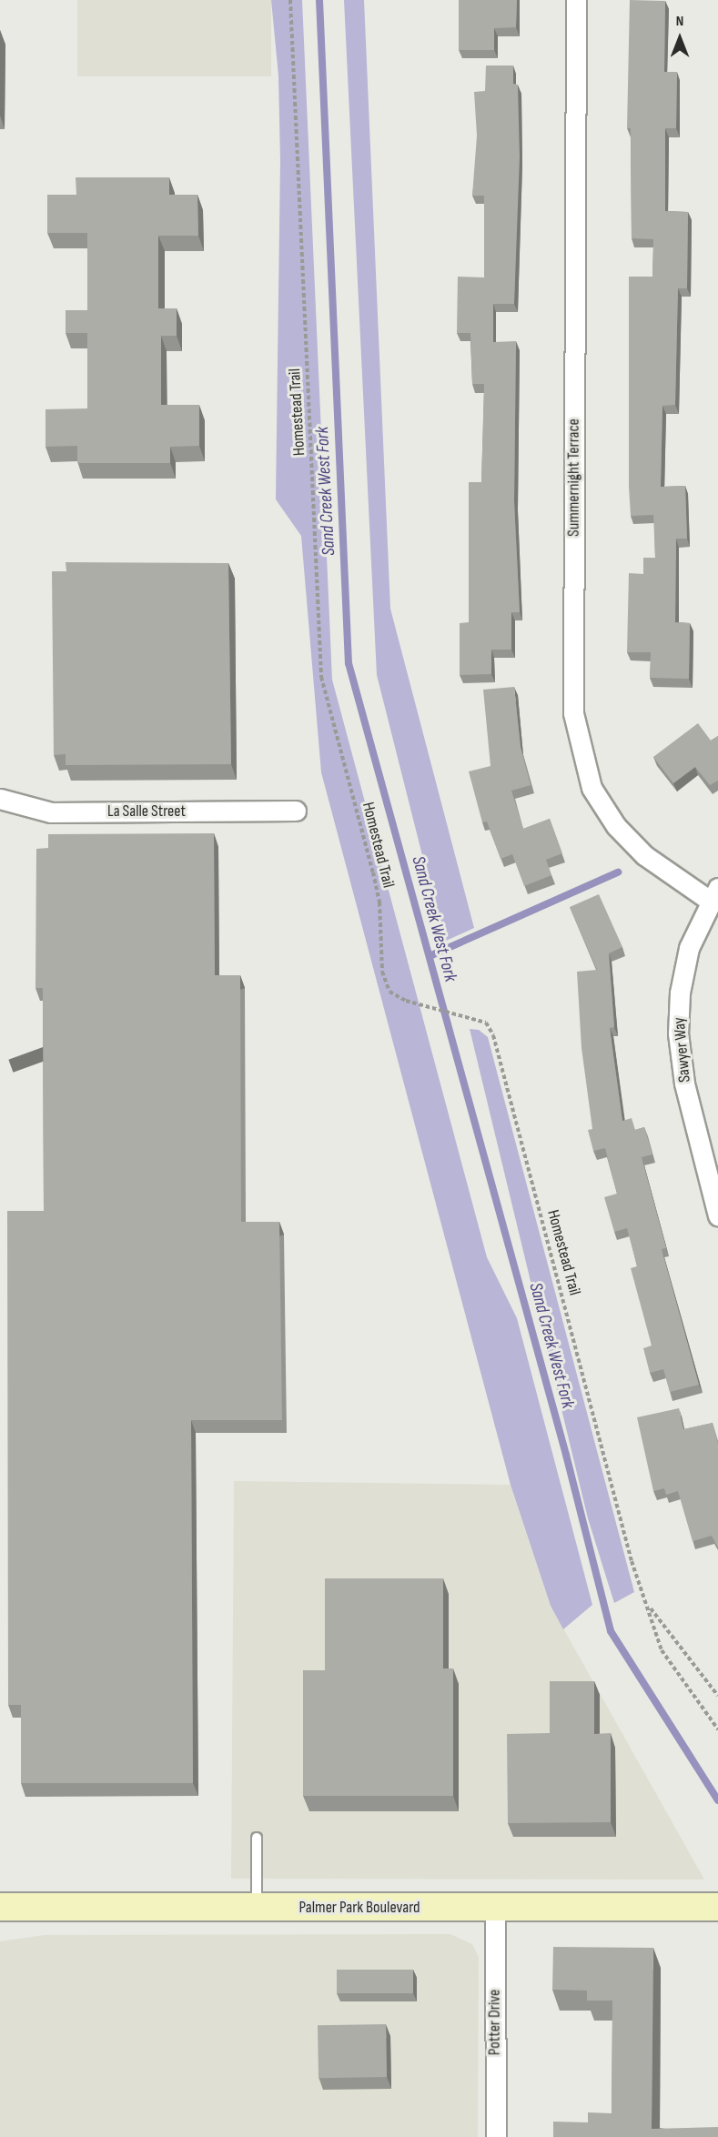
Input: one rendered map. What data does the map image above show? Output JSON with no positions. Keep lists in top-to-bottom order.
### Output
{
  "streets": {
    "main road": ["Palmer Park Boulevard"],
    "street": [
      "Summernight Terrace",
      "La Salle Street",
      "Sawyer Way",
      "Potter Drive"
    ],
    "path": ["Homestead Trail"]
  },
  "crossings": [
    ["Summernight Terrace", "Sawyer Way"],
    ["Palmer Park Boulevard", "Potter Drive"]
  ],
  "water": ["Sand Creek West Fork"],
  "north": "top"
}
